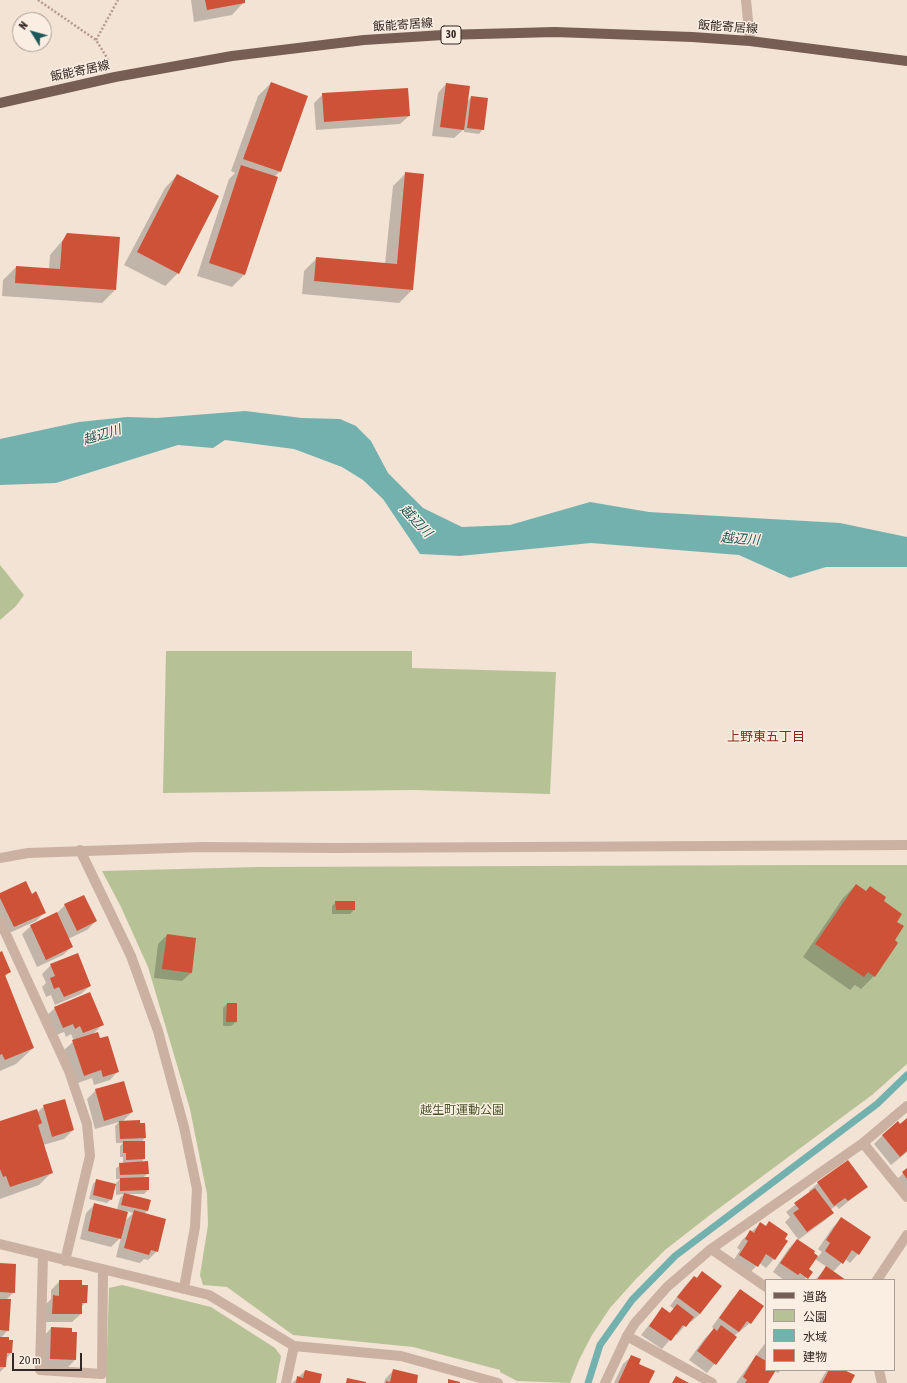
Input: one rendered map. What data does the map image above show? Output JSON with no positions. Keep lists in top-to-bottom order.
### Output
{
  "streets": {
    "main road": ["飯能寄居線", "30"]
  },
  "districts": ["上野東五丁目"],
  "water": ["越辺川"],
  "parks": ["越生町運動公園"],
  "legend": [
    "道路",
    "公園",
    "水域",
    "建物"
  ],
  "scale_bar": "20 m",
  "north": "top left"
}
